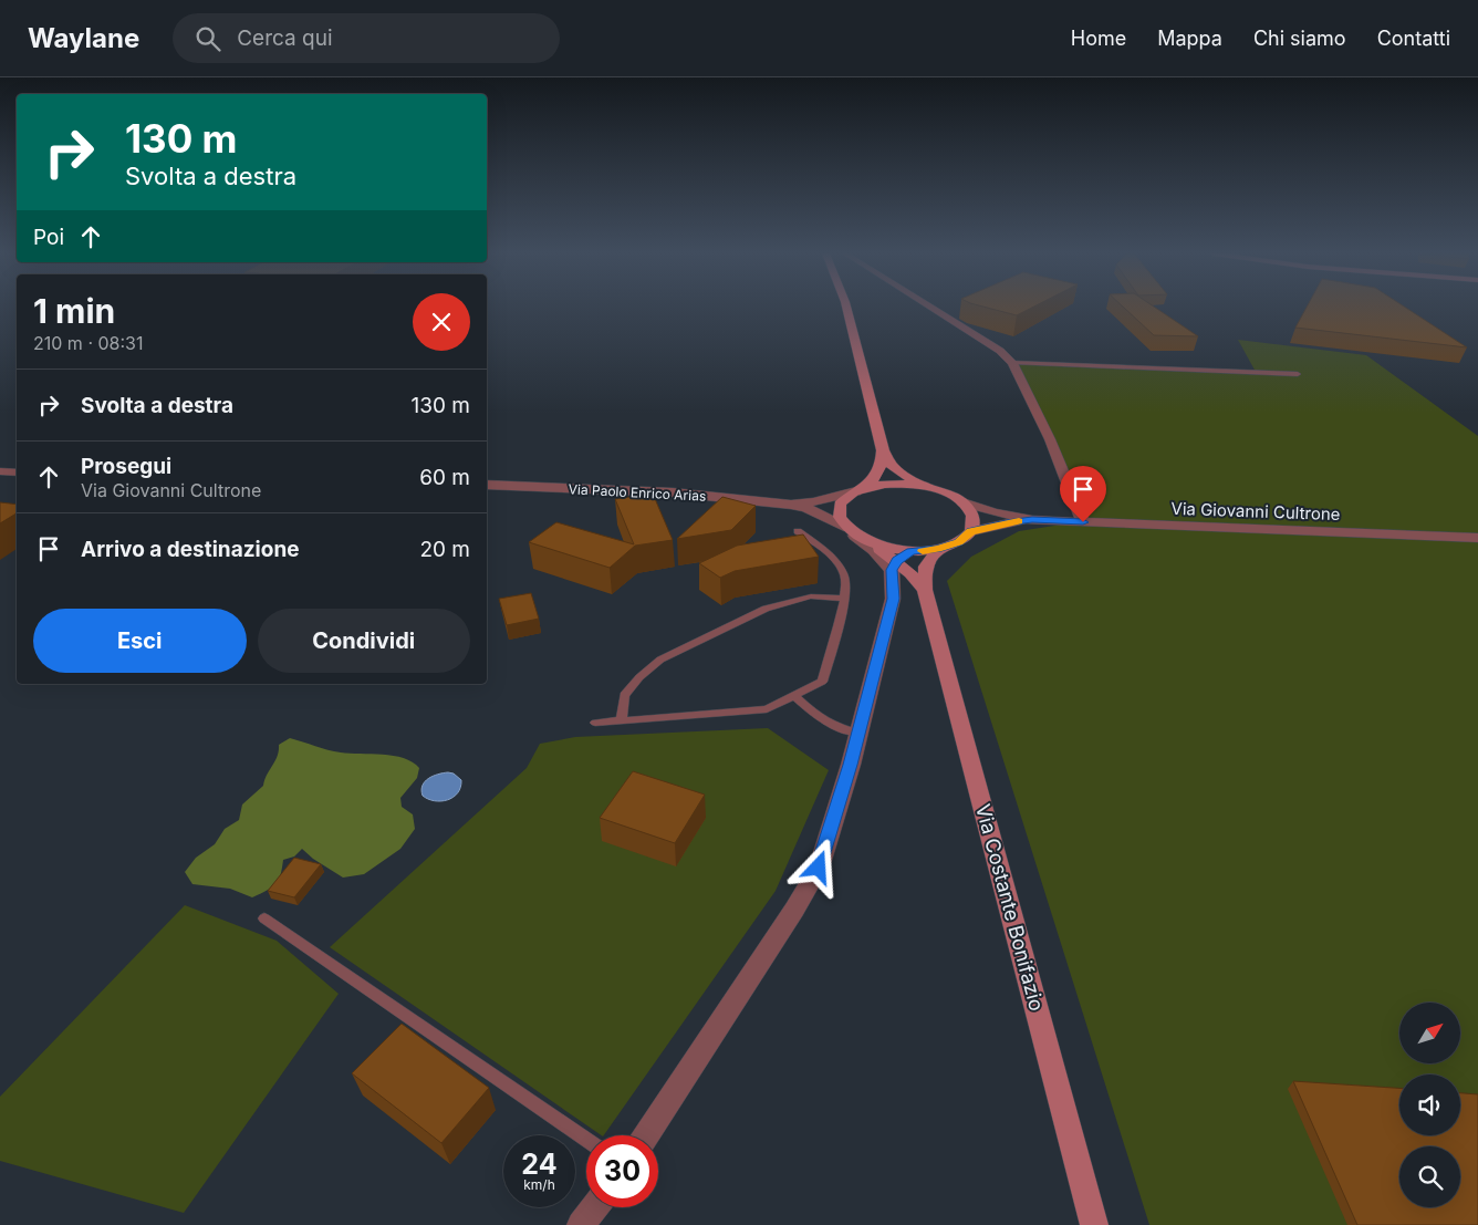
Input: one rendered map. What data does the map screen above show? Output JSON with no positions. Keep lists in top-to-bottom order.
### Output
{
  "streets": {
    "main road": ["Via Costante Bonifazio"],
    "street": ["Via Paolo Enrico Arias", "Via Giovanni Cultrone"]
  },
  "north": "top right",
  "page": {
    "header": "Waylane",
    "search": "Cerca qui",
    "nav": [
      "Home",
      "Mappa",
      "Chi siamo",
      "Contatti"
    ],
    "turn": ["130 m", "Svolta a destra"],
    "then": "Poi",
    "heading": ["1 min", "210 m · 08:31"],
    "list": [
      {
        "name": "Svolta a destra",
        "value": "130 m"
      },
      {
        "name": "Prosegui",
        "note": "Via Giovanni Cultrone",
        "value": "60 m"
      },
      {
        "name": "Arrivo a destinazione",
        "value": "20 m"
      }
    ],
    "buttons": ["Esci", "Condividi"],
    "speed": "24 km/h",
    "limit": "30"
  }
}
